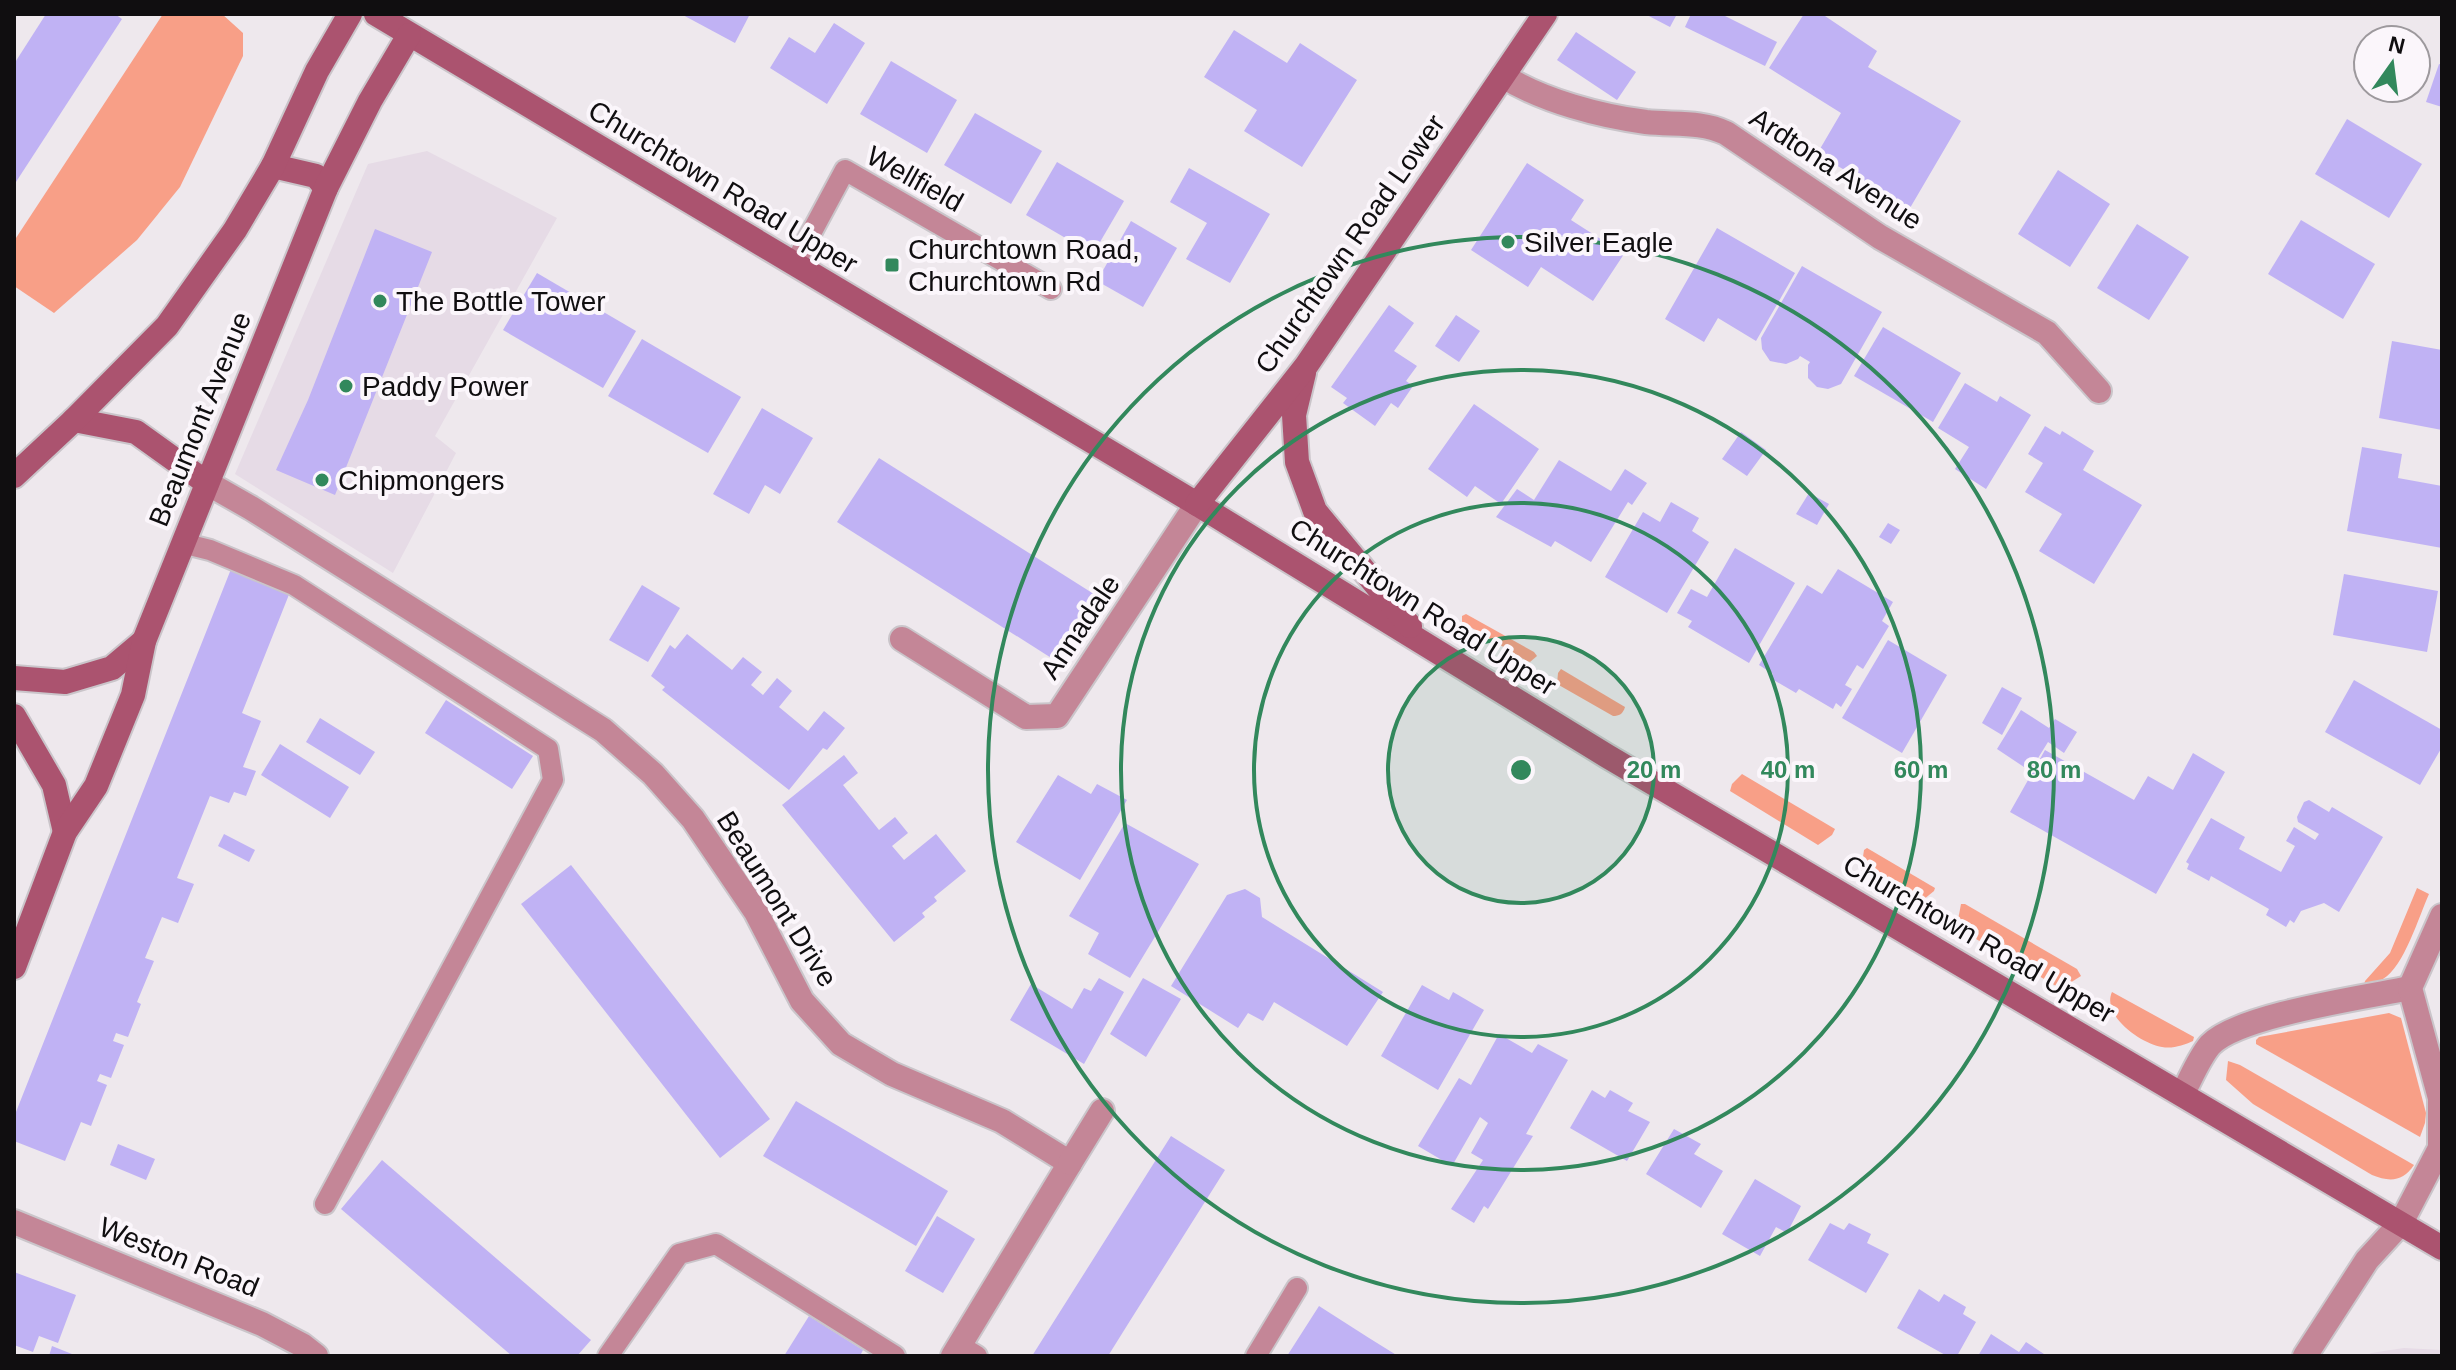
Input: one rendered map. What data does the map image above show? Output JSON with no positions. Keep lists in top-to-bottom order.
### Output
{
  "streets": {
    "main road": ["Churchtown Road Upper", "Churchtown Road Lower", "Beaumont Avenue"],
    "street": [
      "Ardtona Avenue",
      "Annadale",
      "Beaumont Drive",
      "Weston Road"
    ],
    "lane": ["Wellfield"]
  },
  "crossings": [
    ["Ardtona Avenue", "Churchtown Road Lower"],
    ["Wellfield", "Churchtown Road Upper"],
    ["Churchtown Road Upper", "Churchtown Road Lower"],
    ["Churchtown Road Upper", "Beaumont Avenue"],
    ["Churchtown Road Upper", "Annadale"],
    ["Churchtown Road Lower", "Annadale"],
    ["Beaumont Avenue", "Beaumont Drive"]
  ],
  "places": {
    "other": [
      "Silver Eagle",
      "The Bottle Tower",
      "Paddy Power",
      "Chipmongers"
    ],
    "transit": ["Churchtown Road, Churchtown Rd"]
  },
  "north": "top",
  "rings": [
    "20 m",
    "40 m",
    "60 m",
    "80 m"
  ]
}
